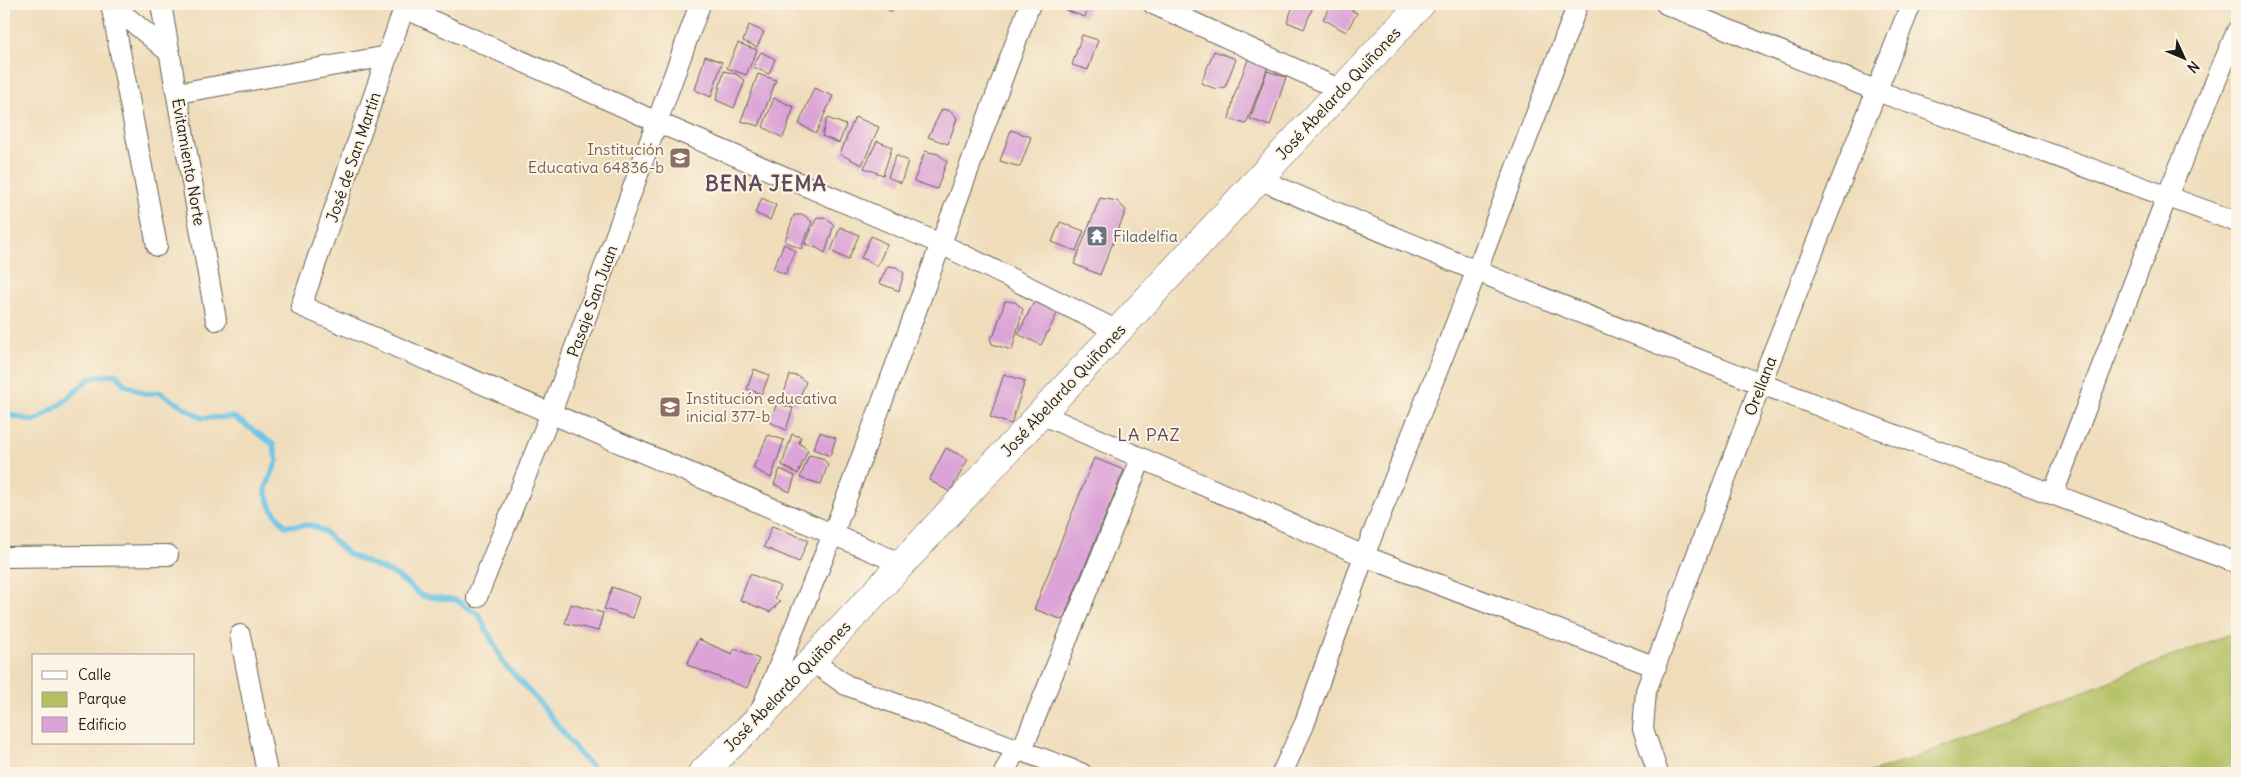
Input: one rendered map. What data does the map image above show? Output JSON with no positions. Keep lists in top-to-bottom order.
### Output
{
  "streets": {
    "street": [
      "José Abelardo Quiñones",
      "José de San Martín",
      "Evitamiento Norte",
      "Pasaje San Juan",
      "Orellana"
    ]
  },
  "crossings": [
    ["José de San Martín", "Pasaje San Juan"]
  ],
  "districts": ["BENA JEMA", "LA PAZ"],
  "places": {
    "school or university": ["Institución Educativa 64836-b", "Institución educativa inicial 377-b"],
    "temple": ["Filadelfia"]
  },
  "legend": ["Calle", "Parque", "Edificio"],
  "north": "bottom right"
}
